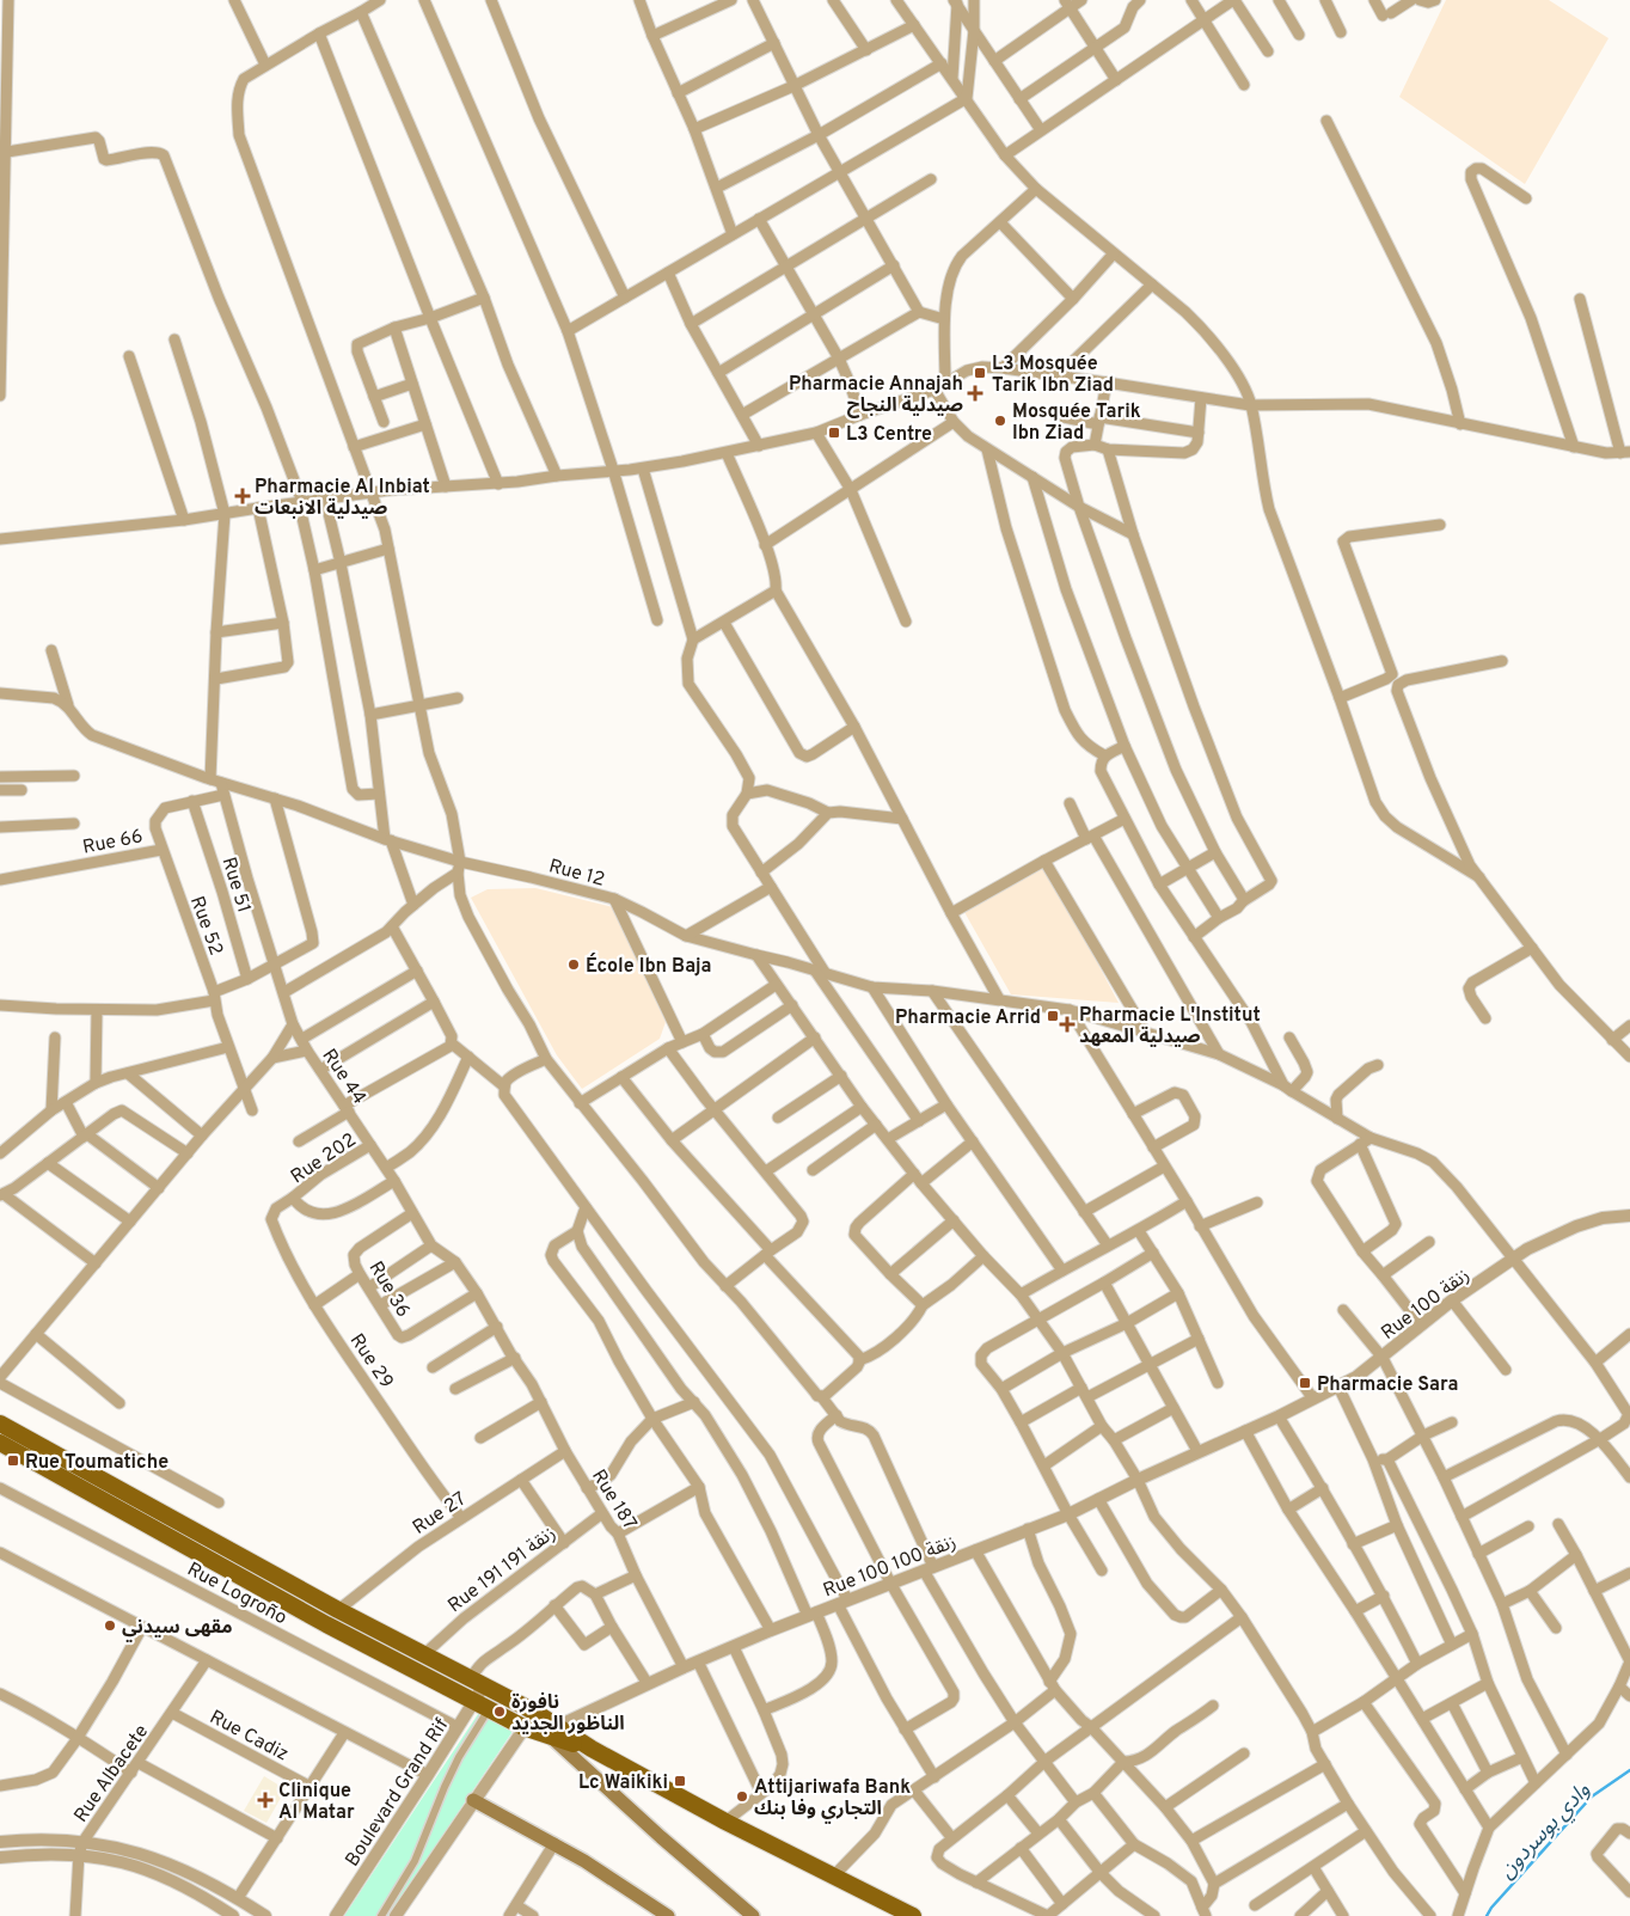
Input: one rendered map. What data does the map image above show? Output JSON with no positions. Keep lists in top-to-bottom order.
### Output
{
  "streets": {
    "street": [
      "Rue 66",
      "Rue 12",
      "Rue 51",
      "Rue 52",
      "Rue 44",
      "Rue 202",
      "Rue 36",
      "Rue 100 زنقة",
      "Rue 29",
      "Rue 187",
      "Rue 27",
      "Rue 100 زنقة 100",
      "Rue 191 زنقة 191",
      "Rue Logroño",
      "Rue Cadiz",
      "Rue Albacete",
      "Boulevard Grand Rif"
    ]
  },
  "crossings": [
    ["Rue 66", "Rue 51"],
    ["Rue 66", "Rue 52"],
    ["Rue 66", "Rue 44"],
    ["Rue 12", "Rue 44"],
    ["Rue 12", "Rue 100 زنقة"],
    ["Rue 44", "Rue 202"],
    ["Rue 44", "Rue 36"],
    ["Rue 44", "Rue 187"],
    ["Rue 202", "Rue 29"],
    ["Rue 100 زنقة", "Rue 100 زنقة 100"],
    ["Rue 29", "Rue 27"],
    ["Rue 187", "Rue 27"],
    ["Rue 187", "Rue 100 زنقة 100"],
    ["Rue 187", "Rue 191 زنقة 191"],
    ["Rue Logroño", "Boulevard Grand Rif"],
    ["Rue Cadiz", "Rue Albacete"]
  ],
  "water": ["وادي بوسردون"],
  "places": {
    "transit": [
      "L3 Mosquée Tarik Ibn Ziad",
      "L3 Centre",
      "Pharmacie Arrid",
      "Pharmacie Sara",
      "Rue Toumatiche",
      "Lc Waikiki"
    ],
    "health": [
      "Pharmacie Annajah صيدلية النجاح",
      "Pharmacie Al Inbiat صيدلية الانبعات",
      "Pharmacie L'Institut صيدلية المعهد",
      "Clinique Al Matar"
    ],
    "other": [
      "Mosquée Tarik Ibn Ziad",
      "École Ibn Baja",
      "مقهى سيدني",
      "نافورة الناظور الجديد",
      "Attijariwafa Bank التجاري وفا بنك"
    ]
  }
}
